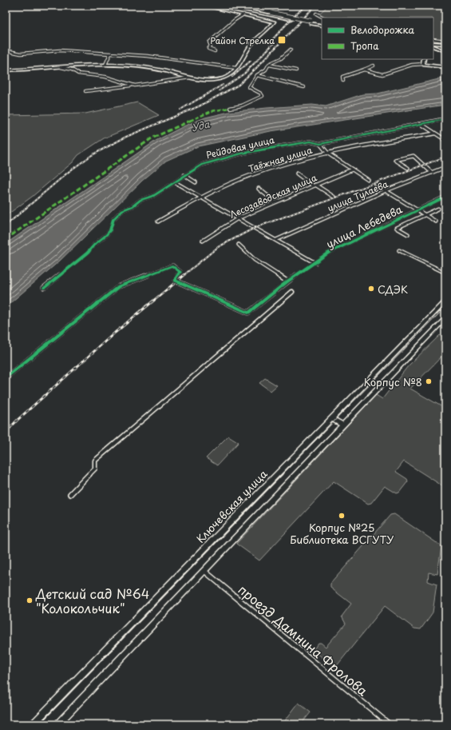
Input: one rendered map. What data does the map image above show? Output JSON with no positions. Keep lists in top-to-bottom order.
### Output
{
  "streets": {
    "main road": ["Ключевская улица"],
    "street": [
      "Рейдовая улица",
      "Таёжная улица",
      "Лесозаводская улица",
      "улица Тулаева",
      "улица Лебедева",
      "проезд Дамнина Фролова"
    ]
  },
  "water": ["Уда"],
  "places": {
    "transit": ["Район Стрелка"],
    "other": [
      "СДЭК",
      "Корпус №8",
      "Корпус №25 Библиотека ВСГУТУ",
      "Детский сад №64 \"Колокольчик\""
    ]
  },
  "legend": ["Велодорожка", "Тропа"]
}
